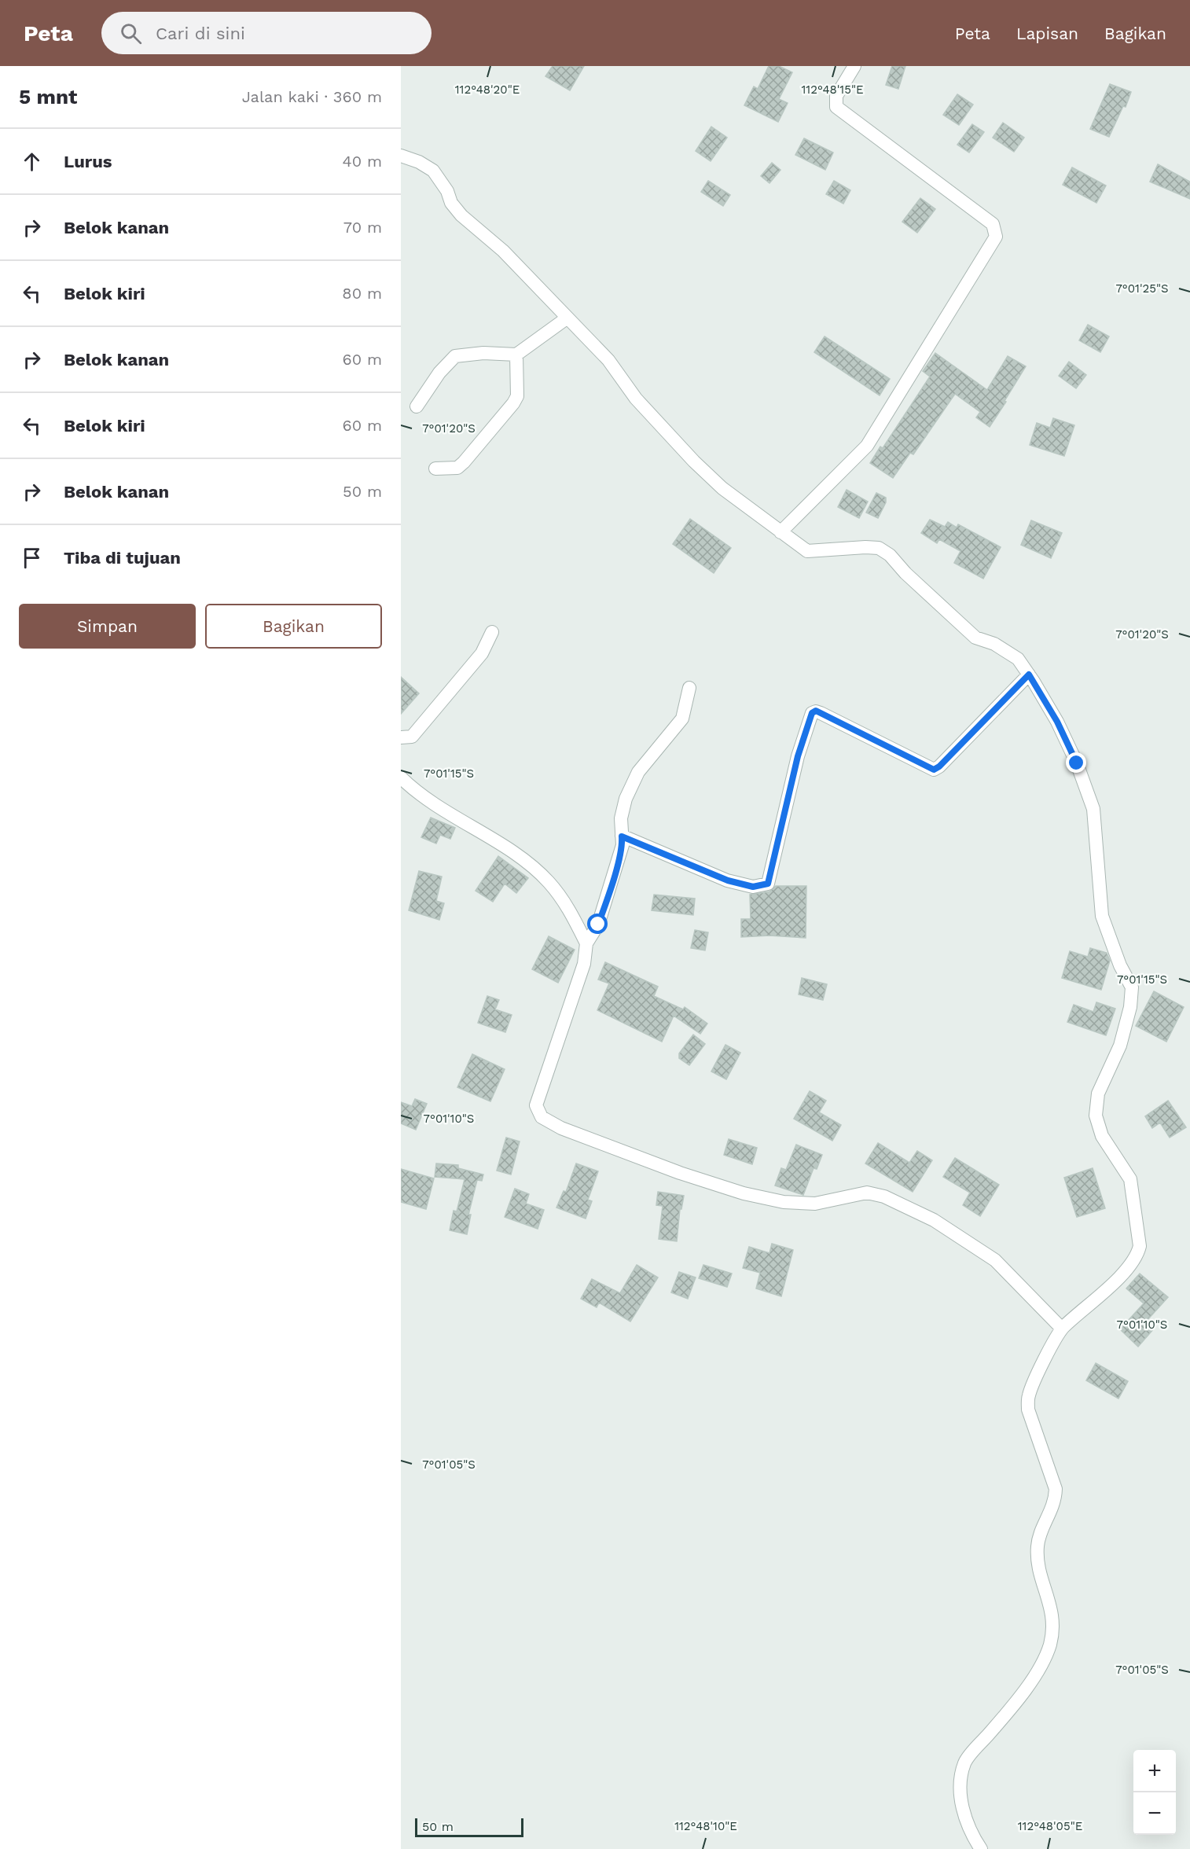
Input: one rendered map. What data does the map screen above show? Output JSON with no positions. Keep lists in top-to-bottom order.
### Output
{
  "scale_bar": "50 m",
  "page": {
    "header": "Peta",
    "search": "Cari di sini",
    "nav": ["Peta", "Lapisan", "Bagikan"],
    "heading": ["5 mnt", "Jalan kaki · 360 m"],
    "list": [
      ["Lurus", "40 m"],
      ["Belok kanan", "70 m"],
      ["Belok kiri", "80 m"],
      ["Belok kanan", "60 m"],
      ["Belok kiri", "60 m"],
      ["Belok kanan", "50 m"],
      "Tiba di tujuan"
    ],
    "buttons": ["Simpan", "Bagikan"],
    "map_buttons": ["+", "−"],
    "scale": "50 m"
  },
  "coordinates": [
    "112°48'20\"E",
    "112°48'15\"E",
    "7°01'25\"S",
    "7°01'20\"S",
    "7°01'15\"S",
    "7°01'10\"S",
    "7°01'05\"S",
    "112°48'10\"E",
    "112°48'05\"E"
  ]
}
